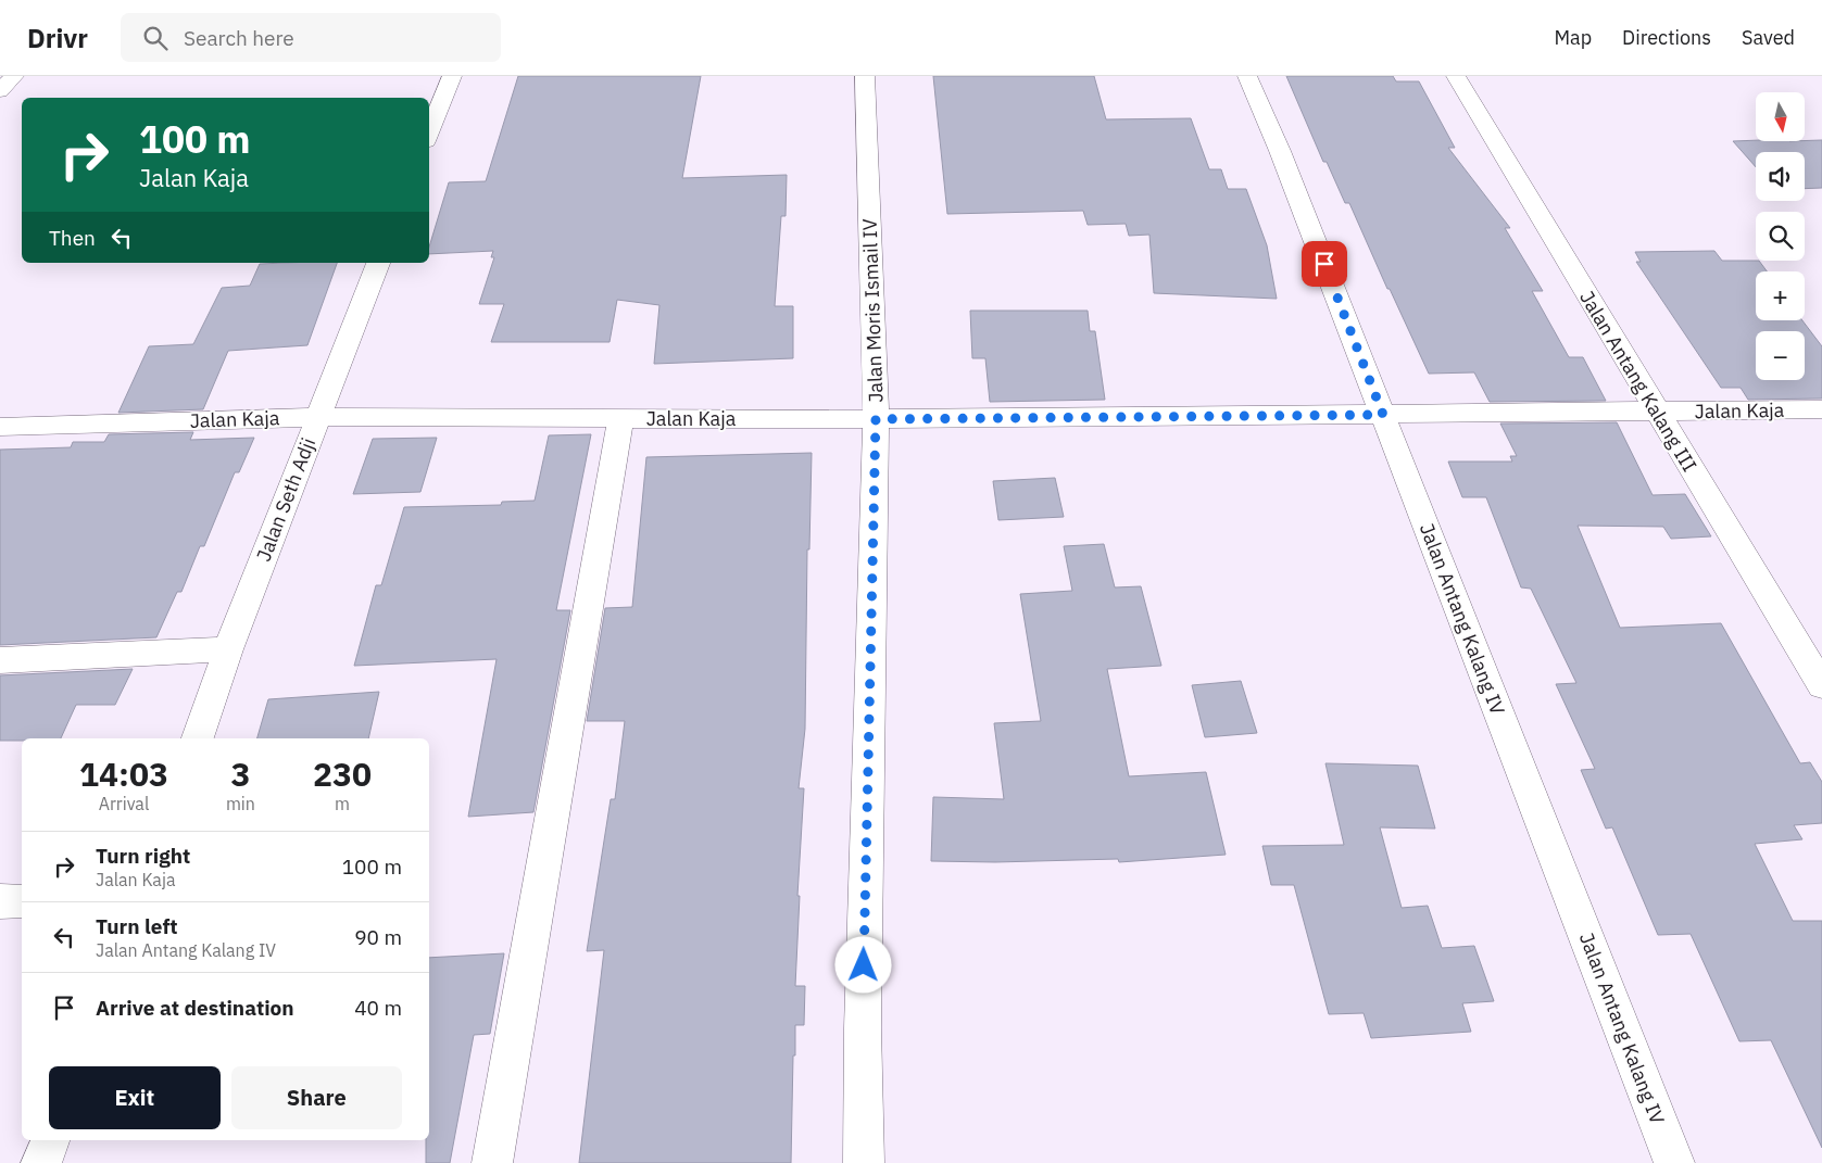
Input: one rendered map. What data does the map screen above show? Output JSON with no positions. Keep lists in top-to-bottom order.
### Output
{
  "streets": {
    "street": [
      "Jalan Moris Ismail IV",
      "Jalan Antang Kalang III",
      "Jalan Kaja",
      "Jalan Seth Adji",
      "Jalan Antang Kalang IV"
    ]
  },
  "crossings": [
    ["Jalan Moris Ismail IV", "Jalan Kaja"],
    ["Jalan Antang Kalang III", "Jalan Kaja"],
    ["Jalan Kaja", "Jalan Seth Adji"],
    ["Jalan Kaja", "Jalan Antang Kalang IV"]
  ],
  "north": "bottom",
  "page": {
    "header": "Drivr",
    "search": "Search here",
    "nav": ["Map", "Directions", "Saved"],
    "map_buttons": ["+", "−"],
    "turn": ["100 m", "Jalan Kaja"],
    "then": "Then",
    "eta": [
      "14:03",
      "Arrival",
      "3",
      "min",
      "230",
      "m"
    ],
    "list": [
      {
        "name": "Turn right",
        "note": "Jalan Kaja",
        "value": "100 m"
      },
      {
        "name": "Turn left",
        "note": "Jalan Antang Kalang IV",
        "value": "90 m"
      },
      {
        "name": "Arrive at destination",
        "value": "40 m"
      }
    ],
    "buttons": ["Exit", "Share"]
  }
}
